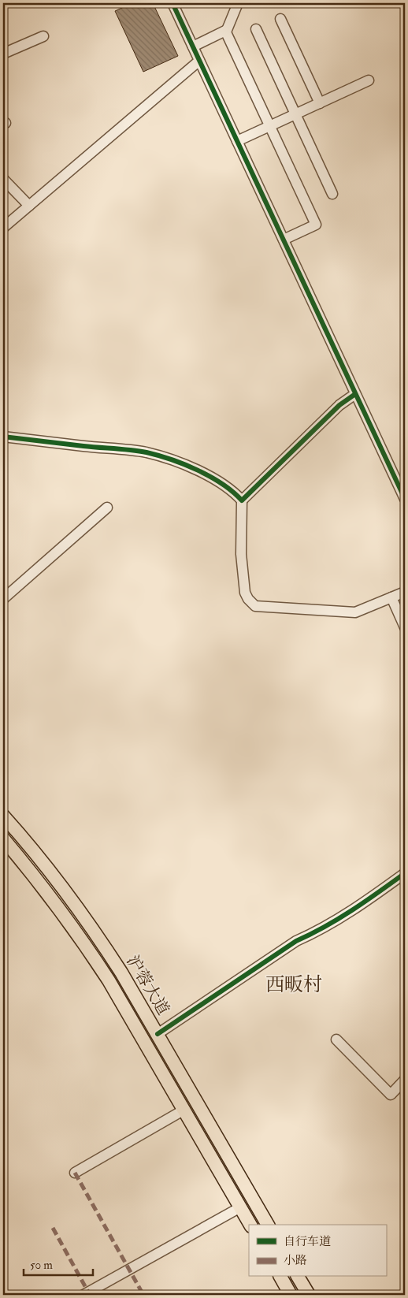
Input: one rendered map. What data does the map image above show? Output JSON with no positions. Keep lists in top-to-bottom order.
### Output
{
  "streets": {
    "main road": ["沪蓉大道"]
  },
  "districts": ["西畈村"],
  "legend": ["自行车道", "小路"],
  "scale_bar": "50 m"
}
